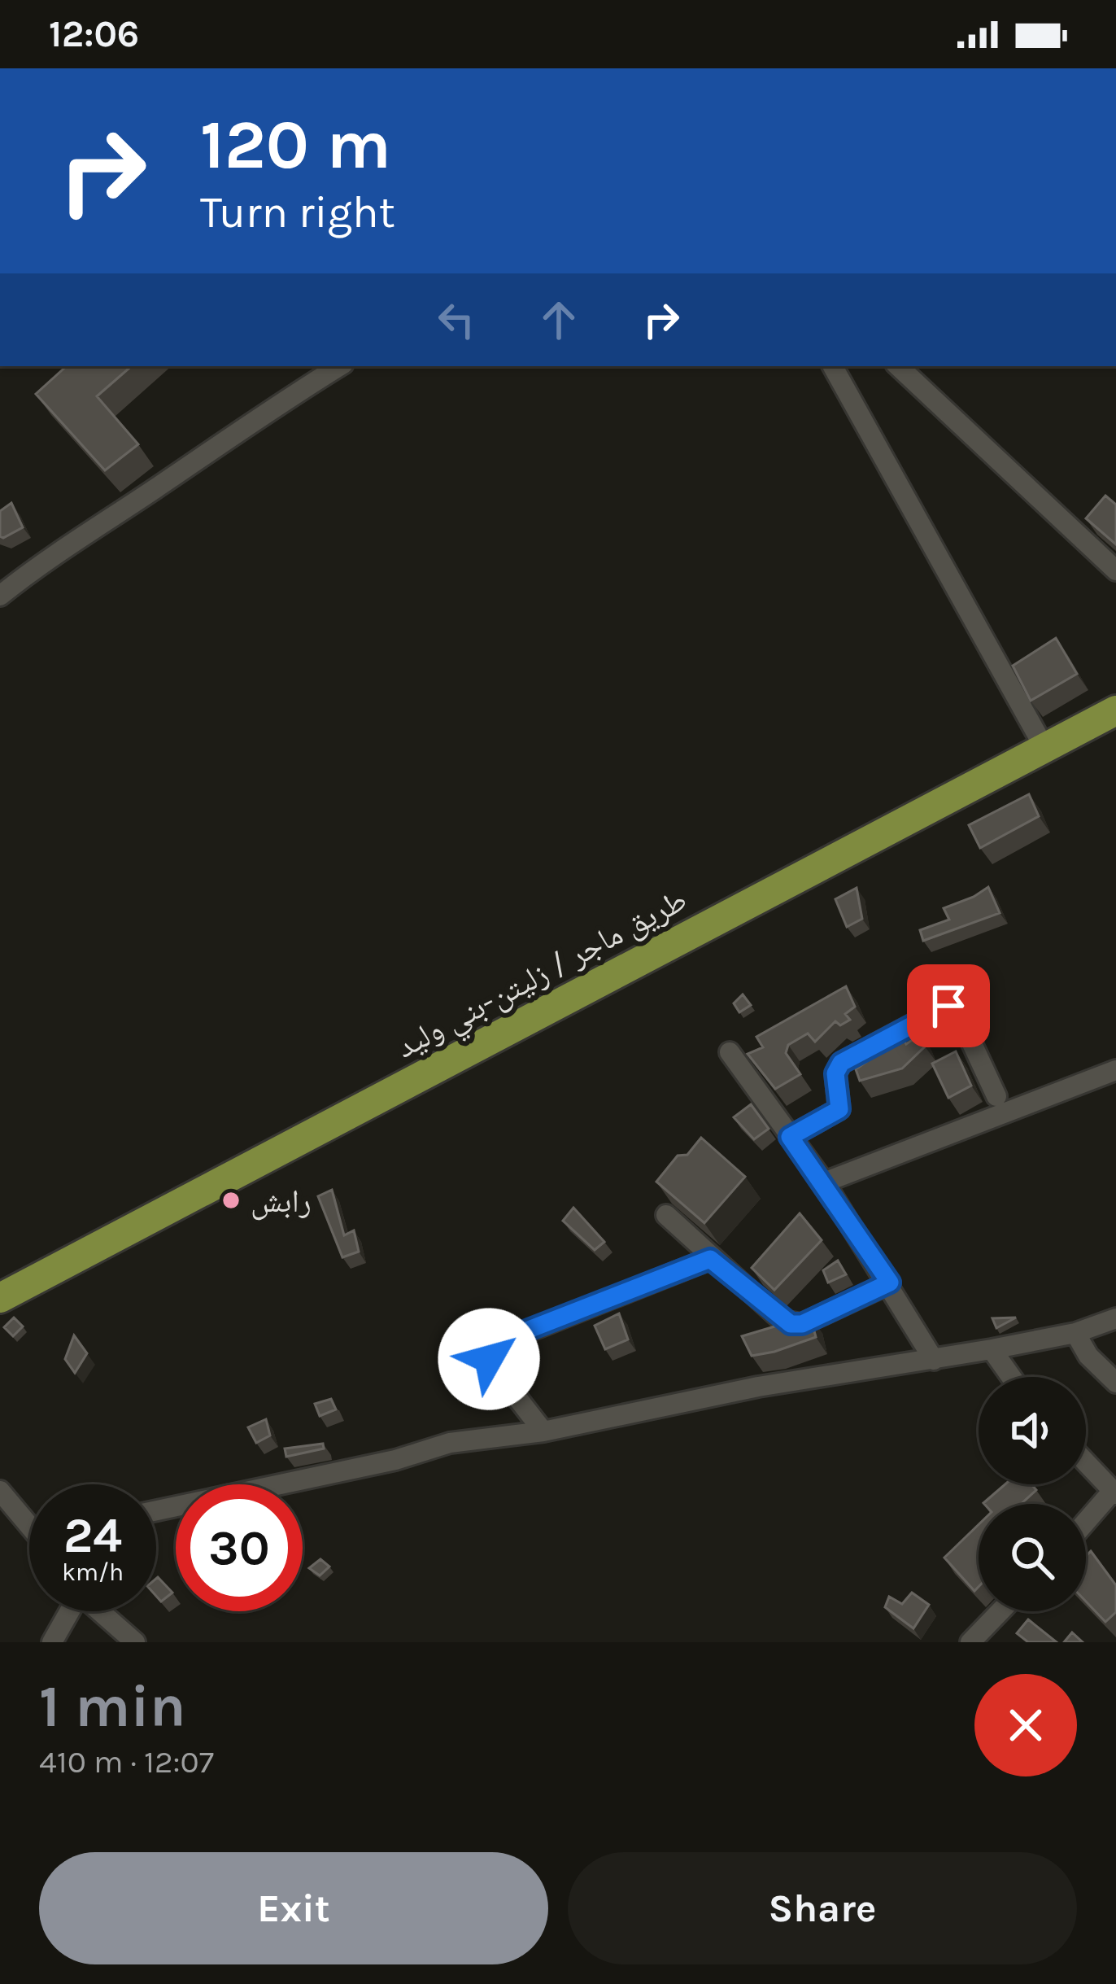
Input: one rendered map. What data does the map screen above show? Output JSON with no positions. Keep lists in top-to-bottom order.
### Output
{
  "streets": {
    "highway": ["طريق ماجر / زليتن-بني وليد"]
  },
  "places": ["رابش"],
  "page": {
    "status": "12:06",
    "turn": ["120 m", "Turn right"],
    "speed": "24 km/h",
    "limit": "30",
    "heading": ["1 min", "410 m · 12:07"],
    "buttons": ["Exit", "Share"]
  }
}
